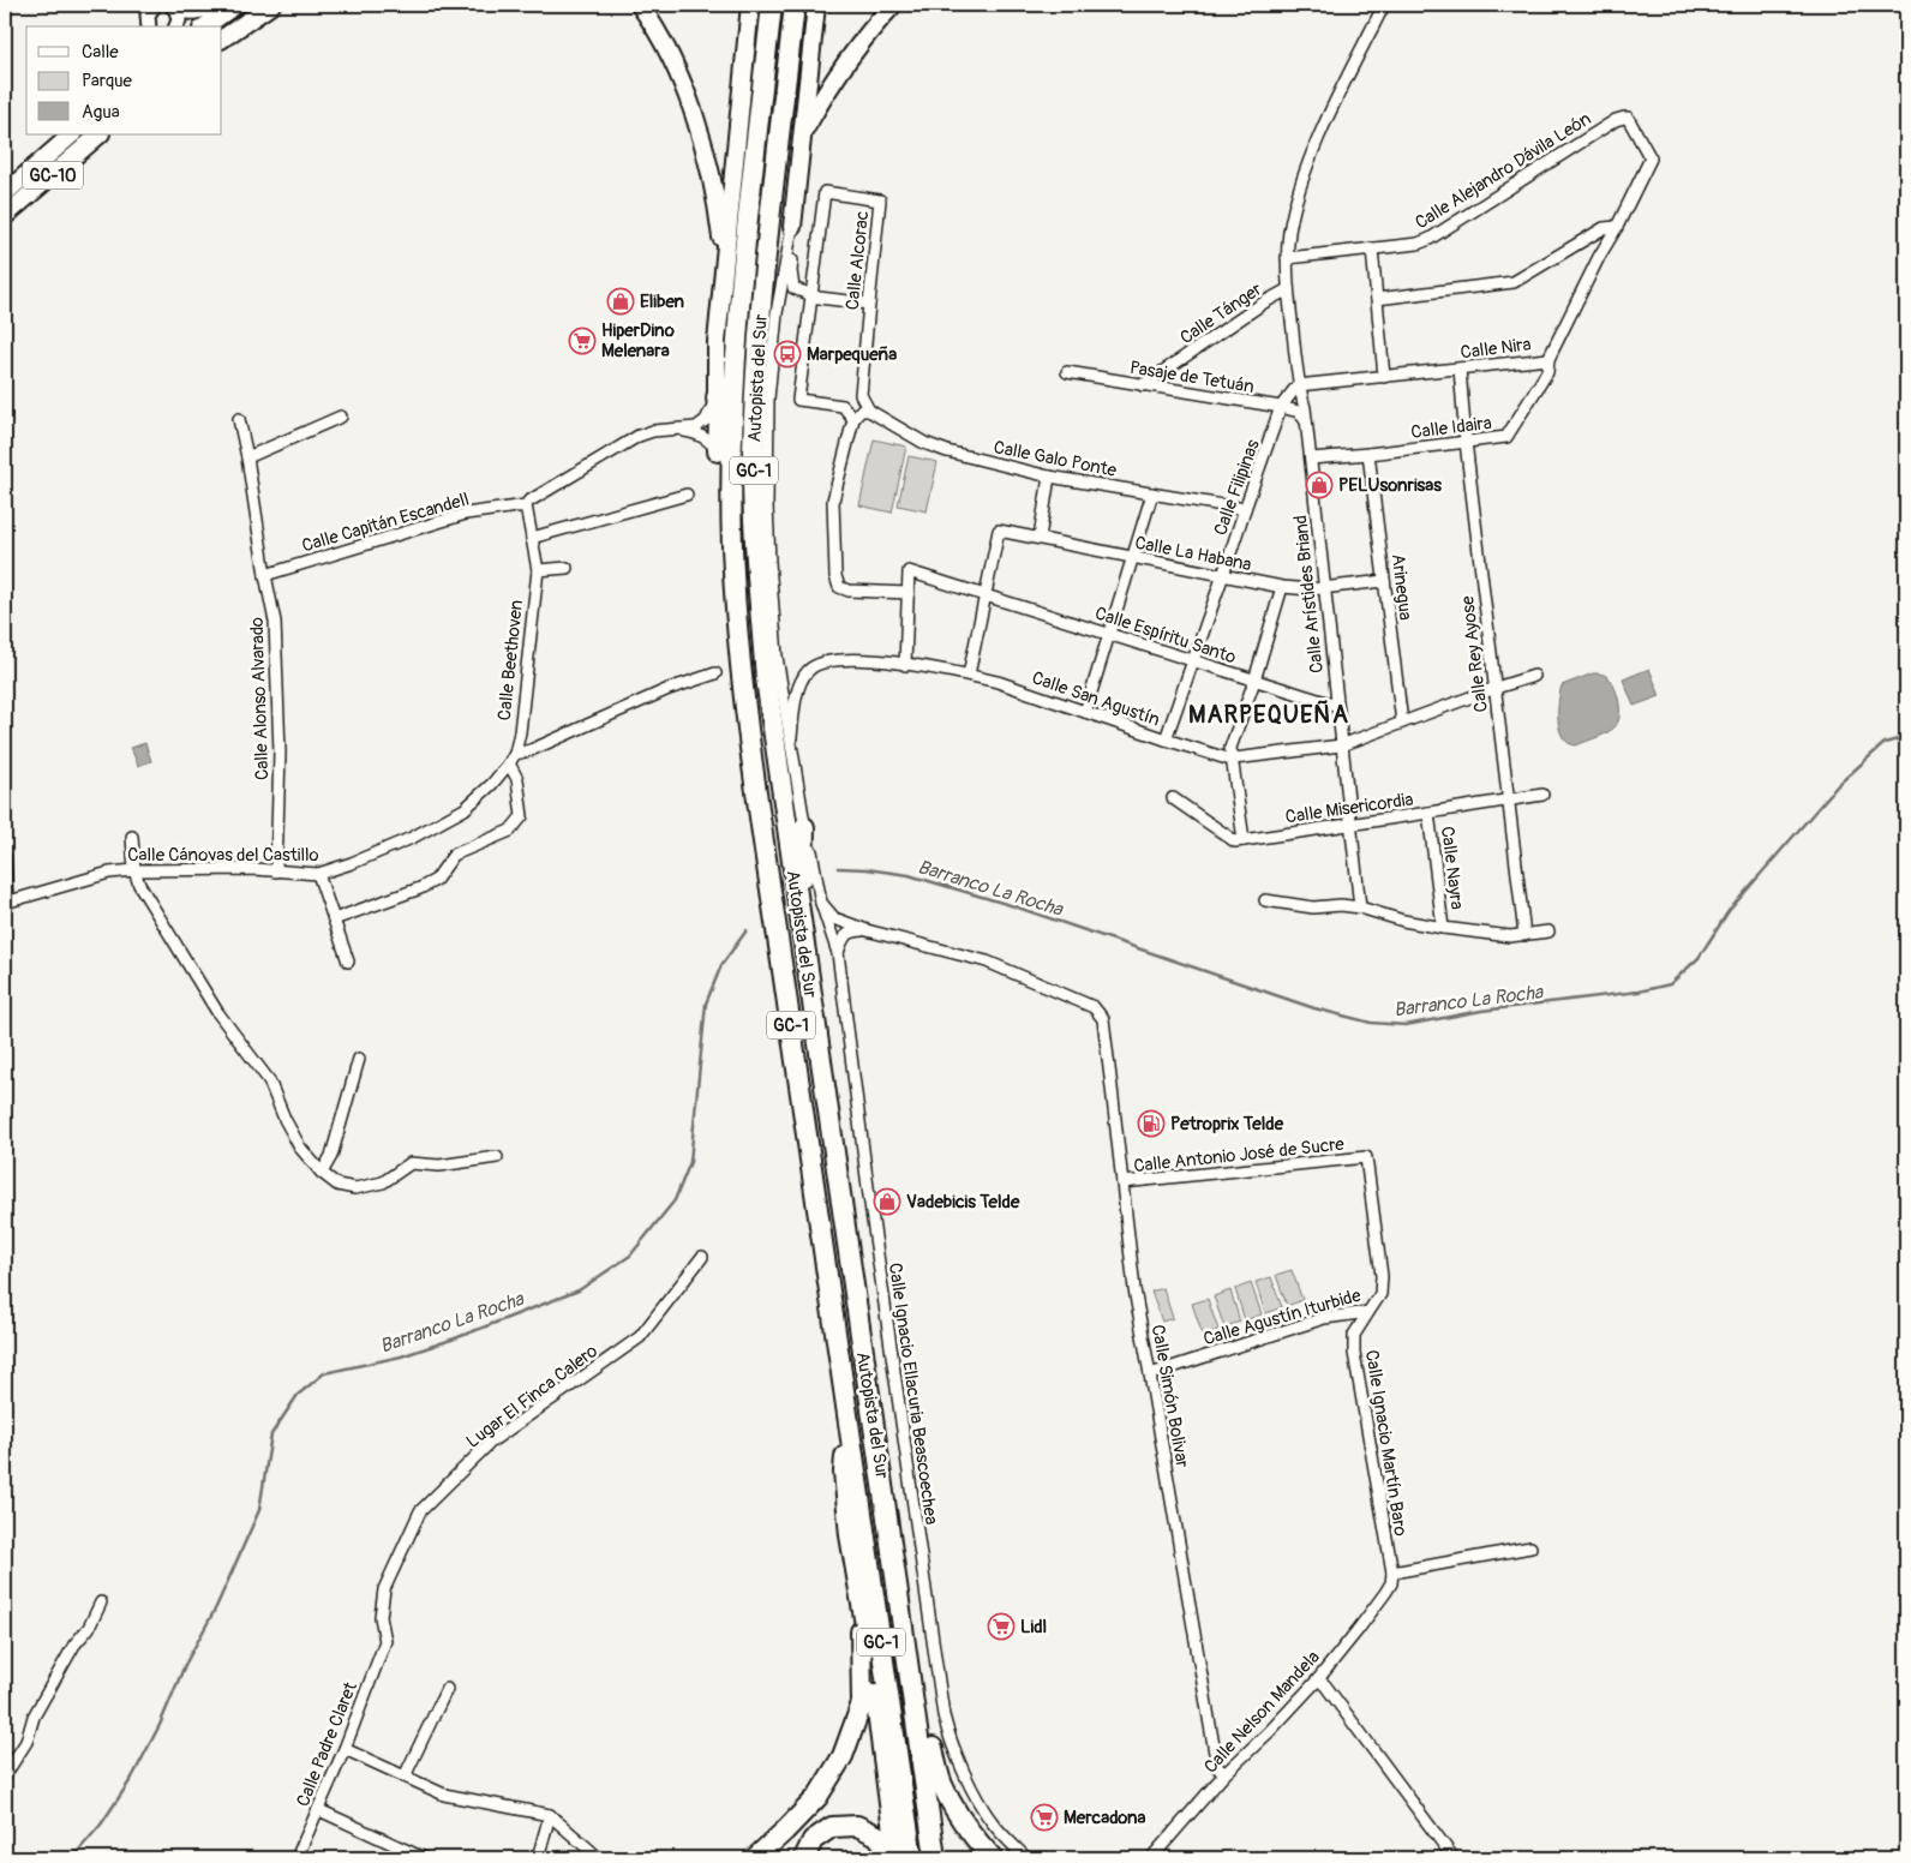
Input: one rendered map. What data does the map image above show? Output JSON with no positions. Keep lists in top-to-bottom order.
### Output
{
  "streets": {
    "highway": ["Autopista del Sur", "GC-1"],
    "main road": ["GC-10"],
    "street": [
      "Calle Alejandro Dávila León",
      "Calle Alcorac",
      "Calle Tánger",
      "Calle Nira",
      "Pasaje de Tetuán",
      "Calle Idaira",
      "Calle Galo Ponte",
      "Calle Filipinas",
      "Calle Capitán Escandell",
      "Calle La Habana",
      "Arinegua",
      "Calle Arístides Briand",
      "Calle Espíritu Santo",
      "Calle Rey Ayose",
      "Calle Beethoven",
      "Calle Alonso Alvarado",
      "Calle San Agustín",
      "Calle Misericordia",
      "Calle Cánovas del Castillo",
      "Calle Nayra",
      "Calle Antonio José de Sucre",
      "Calle Agustín Iturbide",
      "Calle Ignacio Ellacuria Beascoechea",
      "Lugar El Finca Calero",
      "Calle Simón Bolivar",
      "Calle Ignacio Martín Baro",
      "Calle Nelson Mandela",
      "Calle Padre Claret"
    ]
  },
  "crossings": [
    ["Calle Alejandro Dávila León", "Calle Nira"],
    ["Calle Alejandro Dávila León", "Calle Arístides Briand"],
    ["Calle Tánger", "Pasaje de Tetuán"],
    ["Calle Tánger", "Calle Arístides Briand"],
    ["Calle Nira", "Calle Idaira"],
    ["Calle Nira", "Calle Filipinas"],
    ["Calle Nira", "Calle Arístides Briand"],
    ["Calle Nira", "Calle Rey Ayose"],
    ["Pasaje de Tetuán", "Calle Filipinas"],
    ["Pasaje de Tetuán", "Calle Arístides Briand"],
    ["Calle Idaira", "Arinegua"],
    ["Calle Idaira", "Calle Arístides Briand"],
    ["Calle Idaira", "Calle Rey Ayose"],
    ["Calle Galo Ponte", "Calle Filipinas"],
    ["Calle Filipinas", "Calle La Habana"],
    ["Calle Filipinas", "Calle Arístides Briand"],
    ["Calle Filipinas", "Calle Espíritu Santo"],
    ["Calle Filipinas", "Calle San Agustín"],
    ["Calle Capitán Escandell", "Calle Beethoven"],
    ["Calle Capitán Escandell", "Calle Alonso Alvarado"],
    ["Calle La Habana", "Arinegua"],
    ["Calle La Habana", "Calle Arístides Briand"],
    ["Calle La Habana", "Calle Espíritu Santo"],
    ["Arinegua", "Calle San Agustín"],
    ["Calle Arístides Briand", "Calle Espíritu Santo"],
    ["Calle Arístides Briand", "Calle San Agustín"],
    ["Calle Arístides Briand", "Calle Misericordia"],
    ["Calle Rey Ayose", "Calle San Agustín"],
    ["Calle Rey Ayose", "Calle Misericordia"],
    ["Calle Beethoven", "Calle Cánovas del Castillo"],
    ["Calle Alonso Alvarado", "Calle Cánovas del Castillo"],
    ["Calle San Agustín", "Calle Ignacio Ellacuria Beascoechea"],
    ["Calle Misericordia", "Calle Nayra"],
    ["Calle Antonio José de Sucre", "Calle Agustín Iturbide"],
    ["Calle Antonio José de Sucre", "Calle Simón Bolivar"],
    ["Calle Agustín Iturbide", "Calle Simón Bolivar"],
    ["Calle Agustín Iturbide", "Calle Ignacio Martín Baro"],
    ["Lugar El Finca Calero", "Calle Padre Claret"],
    ["Calle Simón Bolivar", "Calle Nelson Mandela"],
    ["Calle Ignacio Martín Baro", "Calle Nelson Mandela"]
  ],
  "districts": ["MARPEQUEÑA"],
  "water": ["Barranco La Rocha"],
  "places": {
    "shop": ["Eliben", "PELUsonrisas", "Vadebicis Telde"],
    "supermarket": ["HiperDino Melenara", "Lidl", "Mercadona"],
    "bus stop": ["Marpequeña"],
    "fuel station": ["Petroprix Telde"]
  },
  "legend": ["Calle", "Parque", "Agua"]
}
